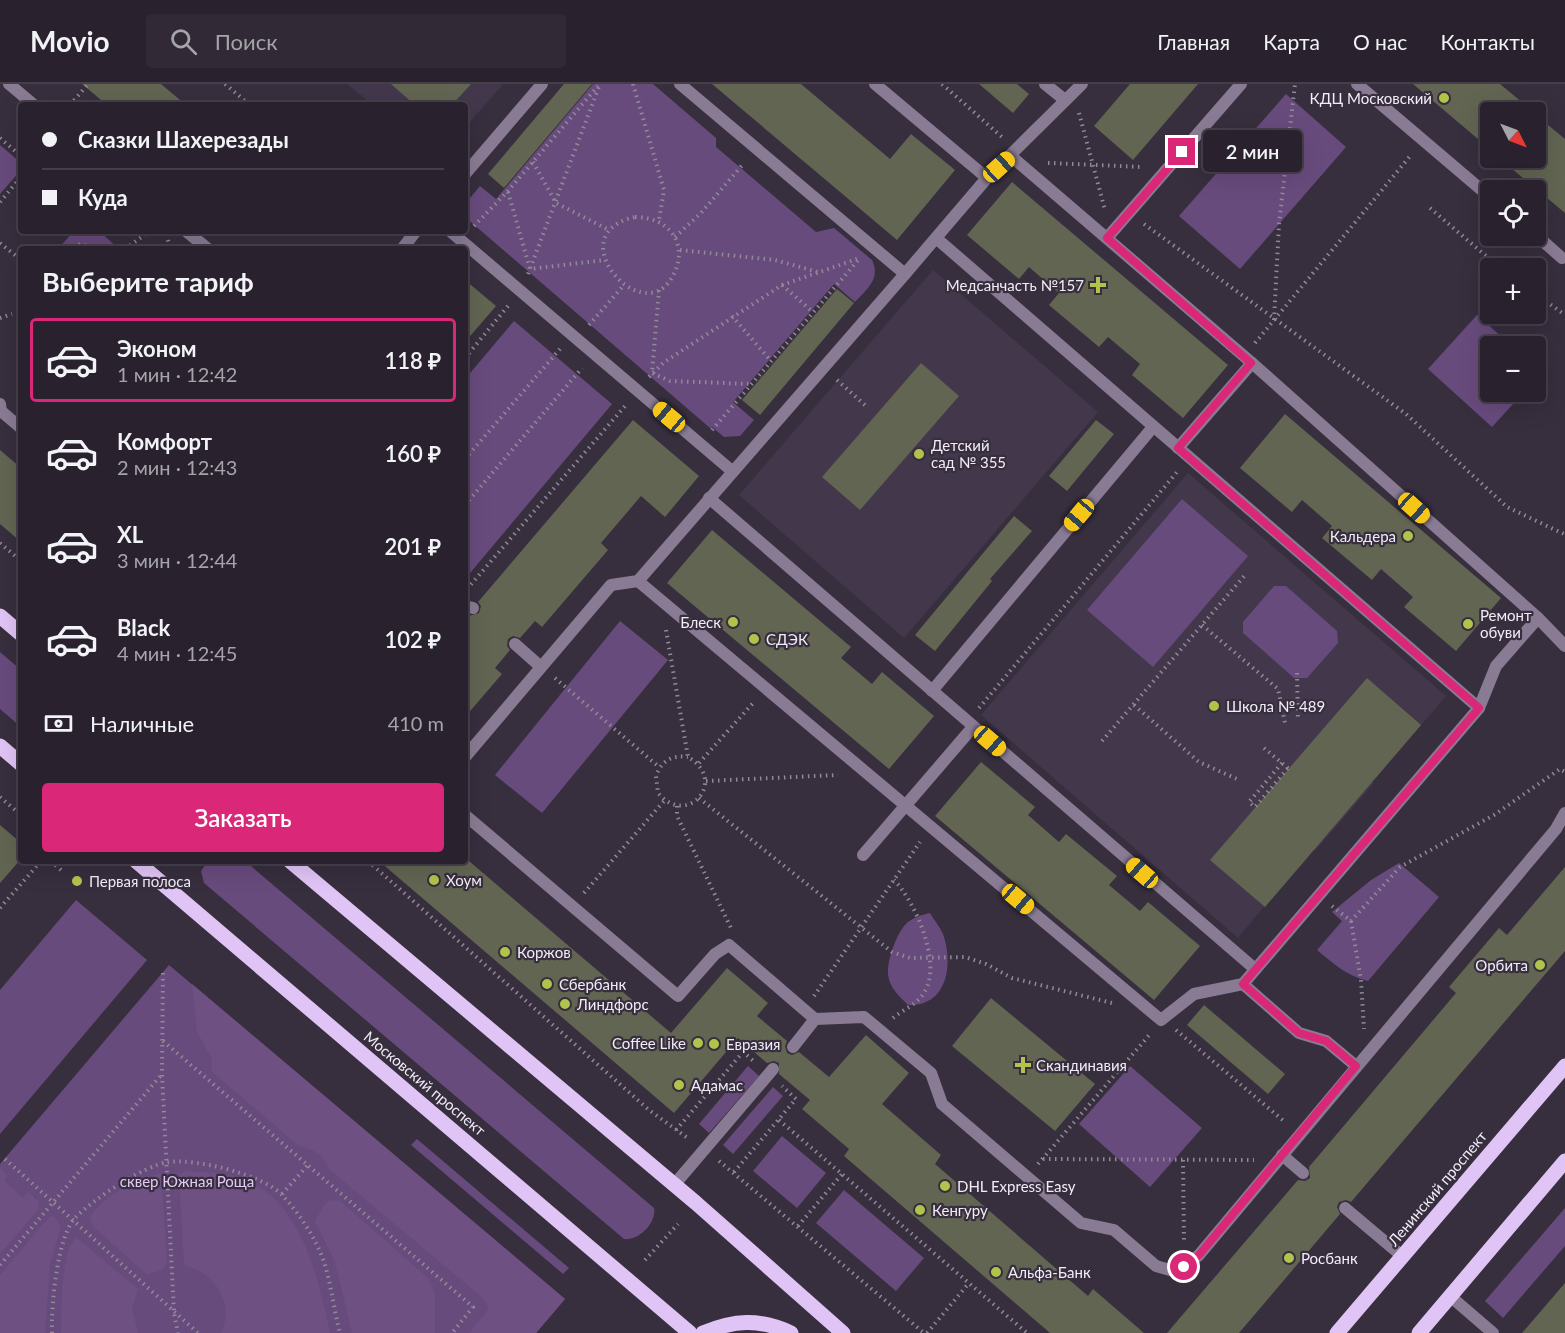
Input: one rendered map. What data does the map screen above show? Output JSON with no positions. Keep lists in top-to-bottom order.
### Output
{
  "streets": {
    "main road": ["Московский проспект", "Ленинский проспект"]
  },
  "parks": ["сквер Южная Роща"],
  "places": {
    "other": [
      "КДЦ Московский",
      "Детский сад № 355",
      "Кальдера",
      "Блеск",
      "Ремонт обуви",
      "СДЭК",
      "Школа № 489",
      "Хоум",
      "Первая полоса",
      "Коржов",
      "Орбита",
      "Сбербанк",
      "Линдфорс",
      "Coffee Like",
      "Евразия",
      "Адамас",
      "DHL Express Easy",
      "Кенгуру",
      "Росбанк",
      "Альфа-Банк"
    ],
    "health": ["Медсанчасть №157", "Скандинавия"]
  },
  "north": "bottom right",
  "page": {
    "header": "Movio",
    "search": "Поиск",
    "nav": [
      "Главная",
      "Карта",
      "О нас",
      "Контакты"
    ],
    "map_buttons": ["+", "−"],
    "banner": ["Сказки Шахерезады", "Куда"],
    "bubble": "2 мин",
    "heading": "Выберите тариф",
    "list": [
      {
        "name": "Эконом",
        "note": "1 мин · 12:42",
        "value": "118 ₽"
      },
      {
        "name": "Комфорт",
        "note": "2 мин · 12:43",
        "value": "160 ₽"
      },
      {
        "name": "XL",
        "note": "3 мин · 12:44",
        "value": "201 ₽"
      },
      {
        "name": "Black",
        "note": "4 мин · 12:45",
        "value": "102 ₽"
      }
    ],
    "pay": ["Наличные", "410 m"],
    "buttons": "Заказать"
  }
}
